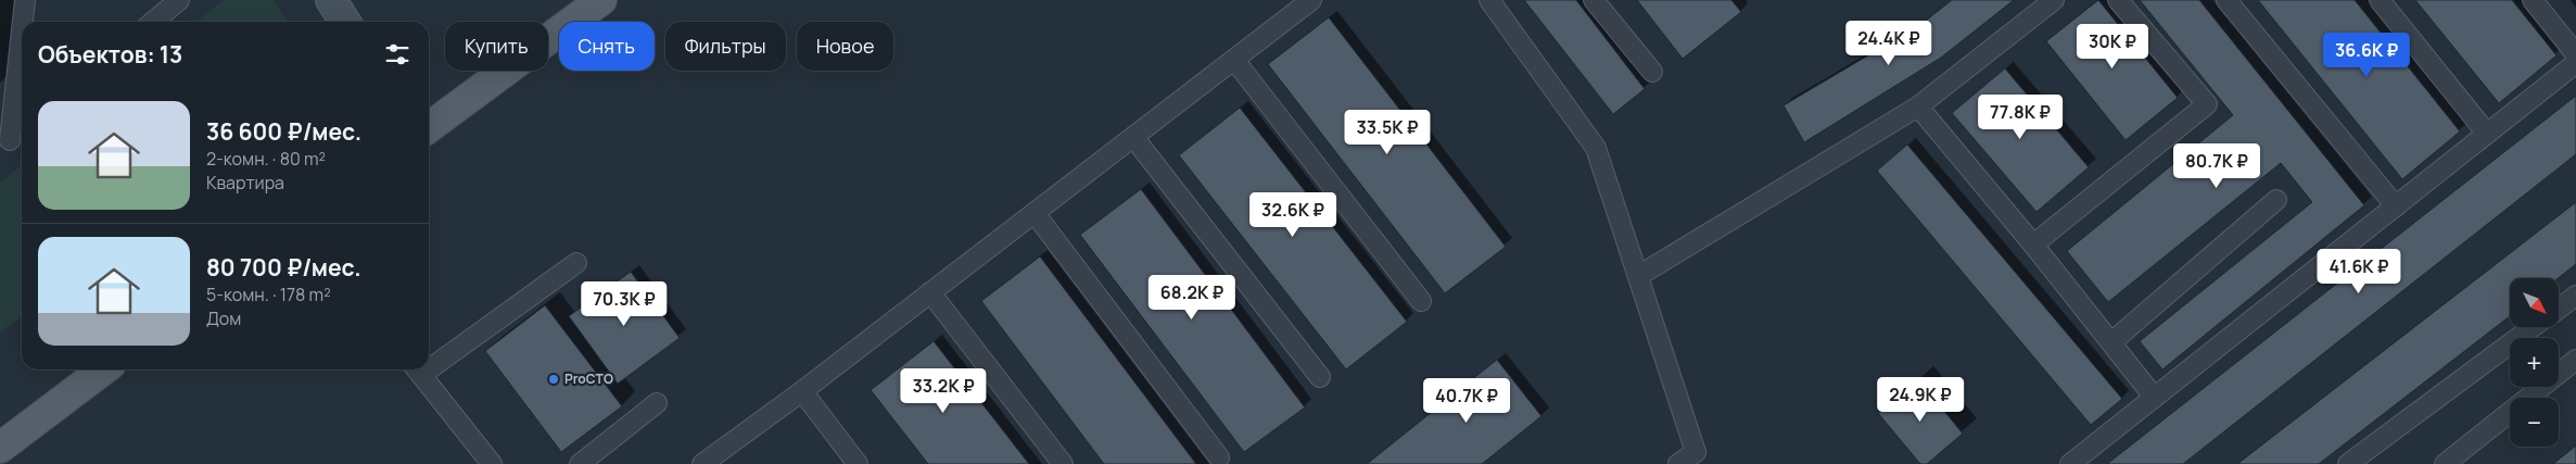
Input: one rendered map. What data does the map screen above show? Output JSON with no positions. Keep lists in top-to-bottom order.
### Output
{
  "places": ["ProСТО"],
  "north": "bottom right",
  "page": {
    "price": [
      "24.4K ₽",
      "30K ₽",
      "36.6K ₽",
      "77.8K ₽",
      "33.5K ₽",
      "80.7K ₽",
      "32.6K ₽",
      "41.6K ₽",
      "68.2K ₽",
      "70.3K ₽",
      "33.2K ₽",
      "24.9K ₽",
      "40.7K ₽"
    ],
    "chip": [
      "Купить",
      "Снять",
      "Фильтры",
      "Новое"
    ],
    "heading": "Объектов: 13",
    "list": [
      {
        "name": "36 600 ₽/мес.",
        "note": "2-комн. · 80 m² · Квартира"
      },
      {
        "name": "80 700 ₽/мес.",
        "note": "5-комн. · 178 m² · Дом"
      }
    ],
    "map_buttons": ["+", "−"]
  }
}
